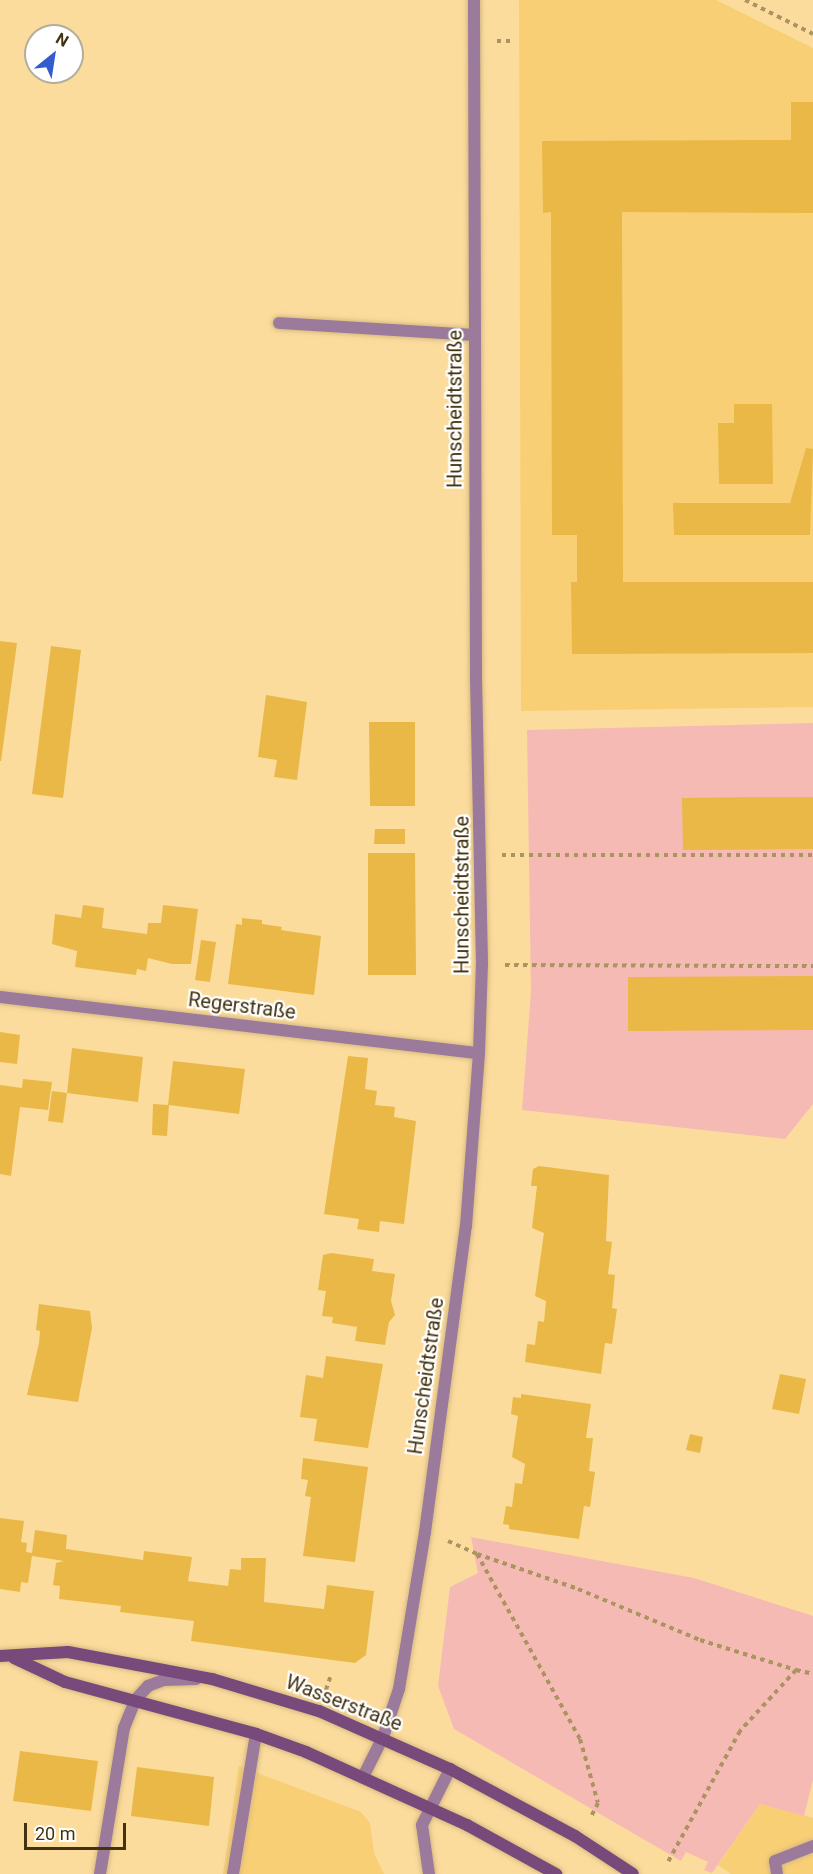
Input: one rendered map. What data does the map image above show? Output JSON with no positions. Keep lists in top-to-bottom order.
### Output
{
  "streets": {
    "main road": ["Wasserstraße"],
    "street": ["Hunscheidtstraße", "Regerstraße"]
  },
  "crossings": [
    ["Hunscheidtstraße", "Regerstraße"],
    ["Hunscheidtstraße", "Wasserstraße"]
  ],
  "scale_bar": "20 m",
  "north": "top right"
}
